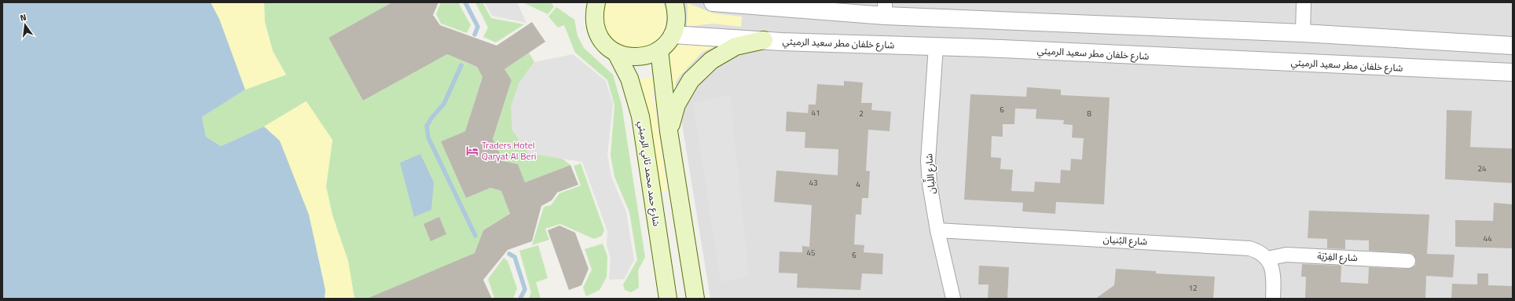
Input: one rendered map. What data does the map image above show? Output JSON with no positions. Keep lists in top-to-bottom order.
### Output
{
  "streets": {
    "main road": ["شارع حمد محمد ثاني الرميثي"],
    "street": [
      "شارع خلفان مطر سعيد الرميثي",
      "شارع اللِّبان",
      "شارع البُنيان",
      "شارع الفِرْيَة"
    ]
  },
  "crossings": [
    ["شارع خلفان مطر سعيد الرميثي", "شارع اللِّبان"],
    ["شارع اللِّبان", "شارع البُنيان"],
    ["شارع البُنيان", "شارع الفِرْيَة"]
  ],
  "places": {
    "hotel": ["Traders Hotel Qaryat Al Beri"]
  },
  "house_numbers": [
    "6",
    "41",
    "2",
    "8",
    "24",
    "43",
    "4",
    "44",
    "45",
    "6",
    "12"
  ],
  "north": "top"
}
